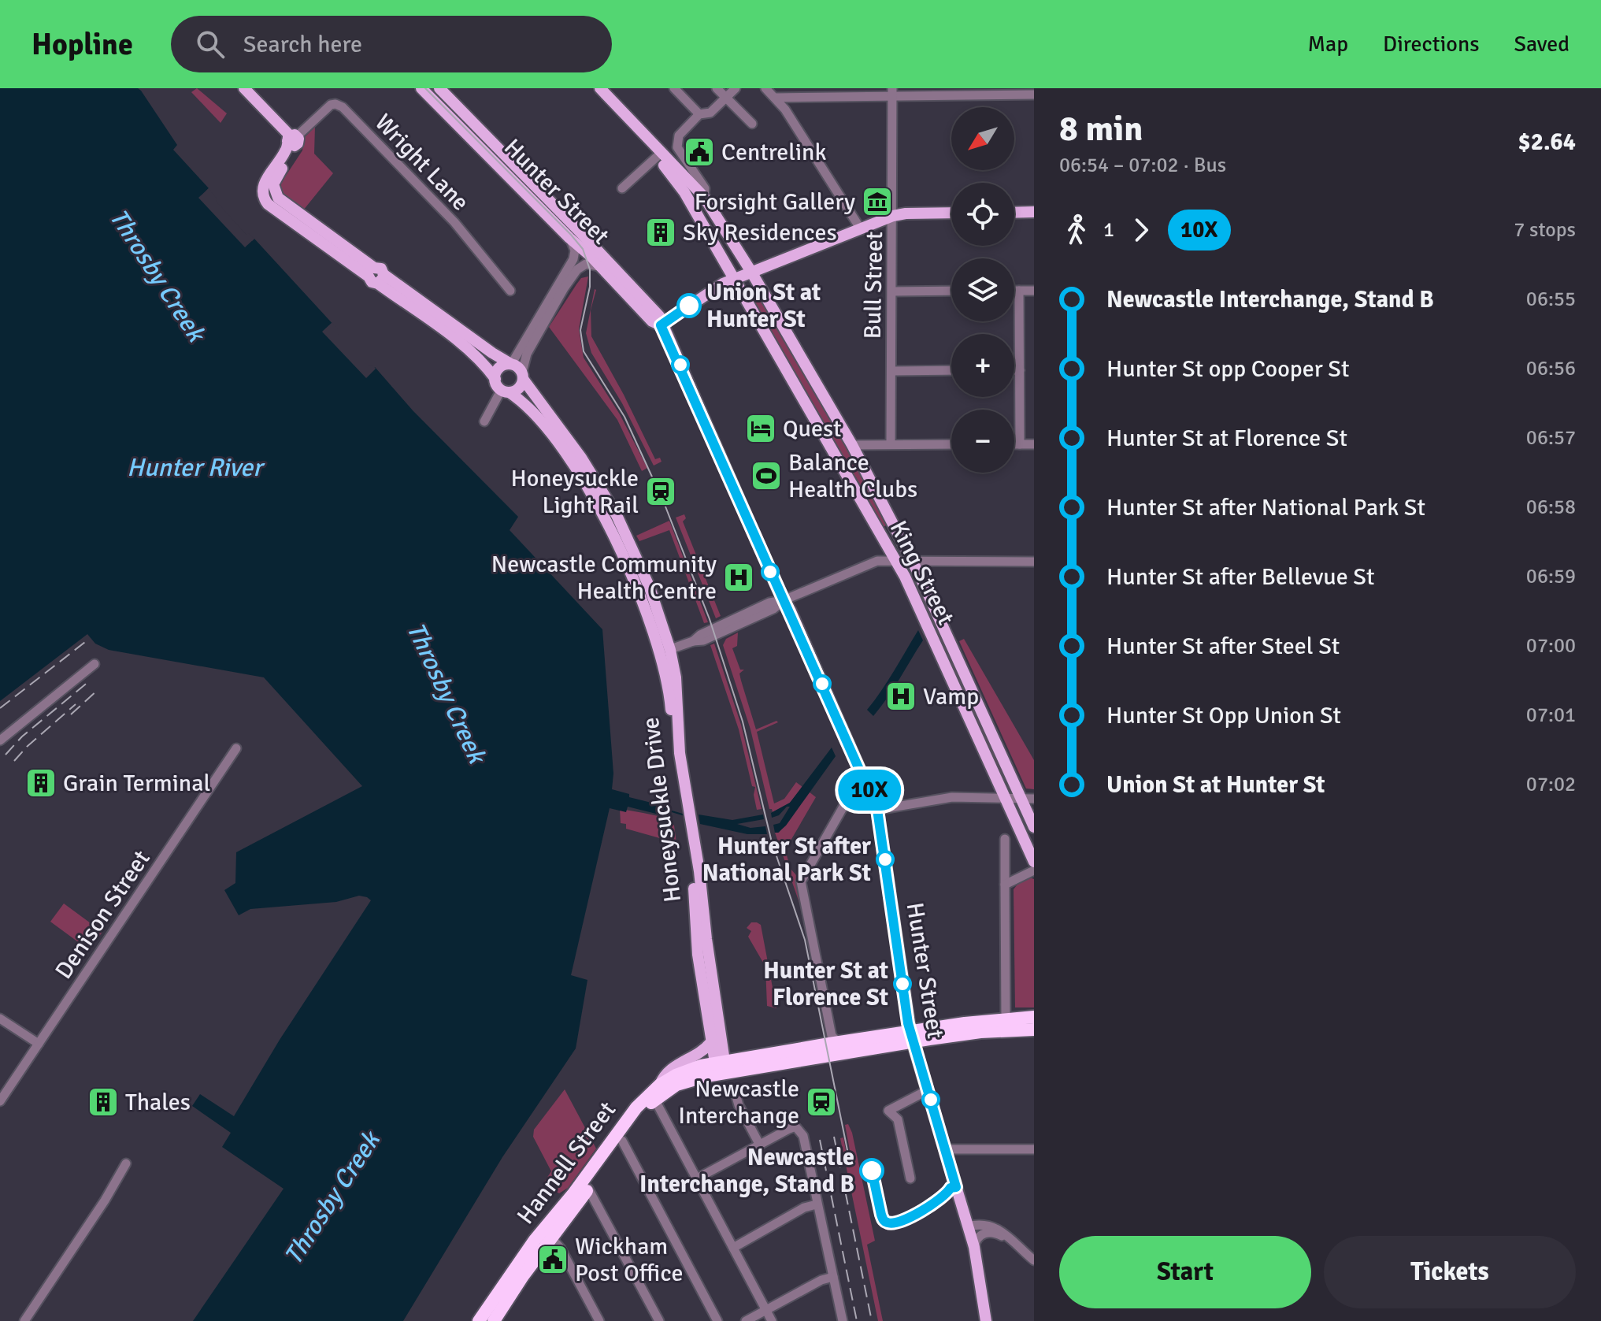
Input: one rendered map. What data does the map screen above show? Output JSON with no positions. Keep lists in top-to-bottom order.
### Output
{
  "streets": {
    "highway": ["Hannell Street"],
    "main road": ["Hunter Street", "King Street", "Honeysuckle Drive"],
    "street": ["Wright Lane", "Bull Street", "Denison Street"]
  },
  "crossings": [
    ["Honeysuckle Drive", "Hannell Street"]
  ],
  "water": ["Throsby Creek", "Hunter River"],
  "places": {
    "public building": ["Centrelink", "Wickham Post Office"],
    "museum": ["Forsight Gallery"],
    "building": ["Sky Residences", "Grain Terminal", "Thales"],
    "other": [
      "Union St at Hunter St",
      "Hunter St after National Park St",
      "Hunter St at Florence St",
      "Newcastle Interchange, Stand B"
    ],
    "hotel": ["Quest"],
    "sports": ["Balance Health Clubs"],
    "station": ["Honeysuckle Light Rail", "Newcastle Interchange"],
    "hospital": ["Newcastle Community Health Centre", "Vamp"]
  },
  "lines": ["bus line 10X"],
  "north": "bottom left",
  "page": {
    "header": "Hopline",
    "search": "Search here",
    "nav": ["Map", "Directions", "Saved"],
    "on_map": "10X",
    "heading": ["8 min", "06:54 – 07:02 · Bus", "$2.64"],
    "map_buttons": ["+", "−"],
    "legs": ["1", "10X", "7 stops"],
    "list": [
      {
        "name": "Newcastle Interchange, Stand B",
        "value": "06:55"
      },
      {
        "name": "Hunter St opp Cooper St",
        "value": "06:56"
      },
      {
        "name": "Hunter St at Florence St",
        "value": "06:57"
      },
      {
        "name": "Hunter St after National Park St",
        "value": "06:58"
      },
      {
        "name": "Hunter St after Bellevue St",
        "value": "06:59"
      },
      {
        "name": "Hunter St after Steel St",
        "value": "07:00"
      },
      {
        "name": "Hunter St Opp Union St",
        "value": "07:01"
      },
      {
        "name": "Union St at Hunter St",
        "value": "07:02"
      }
    ],
    "buttons": ["Start", "Tickets"]
  }
}
